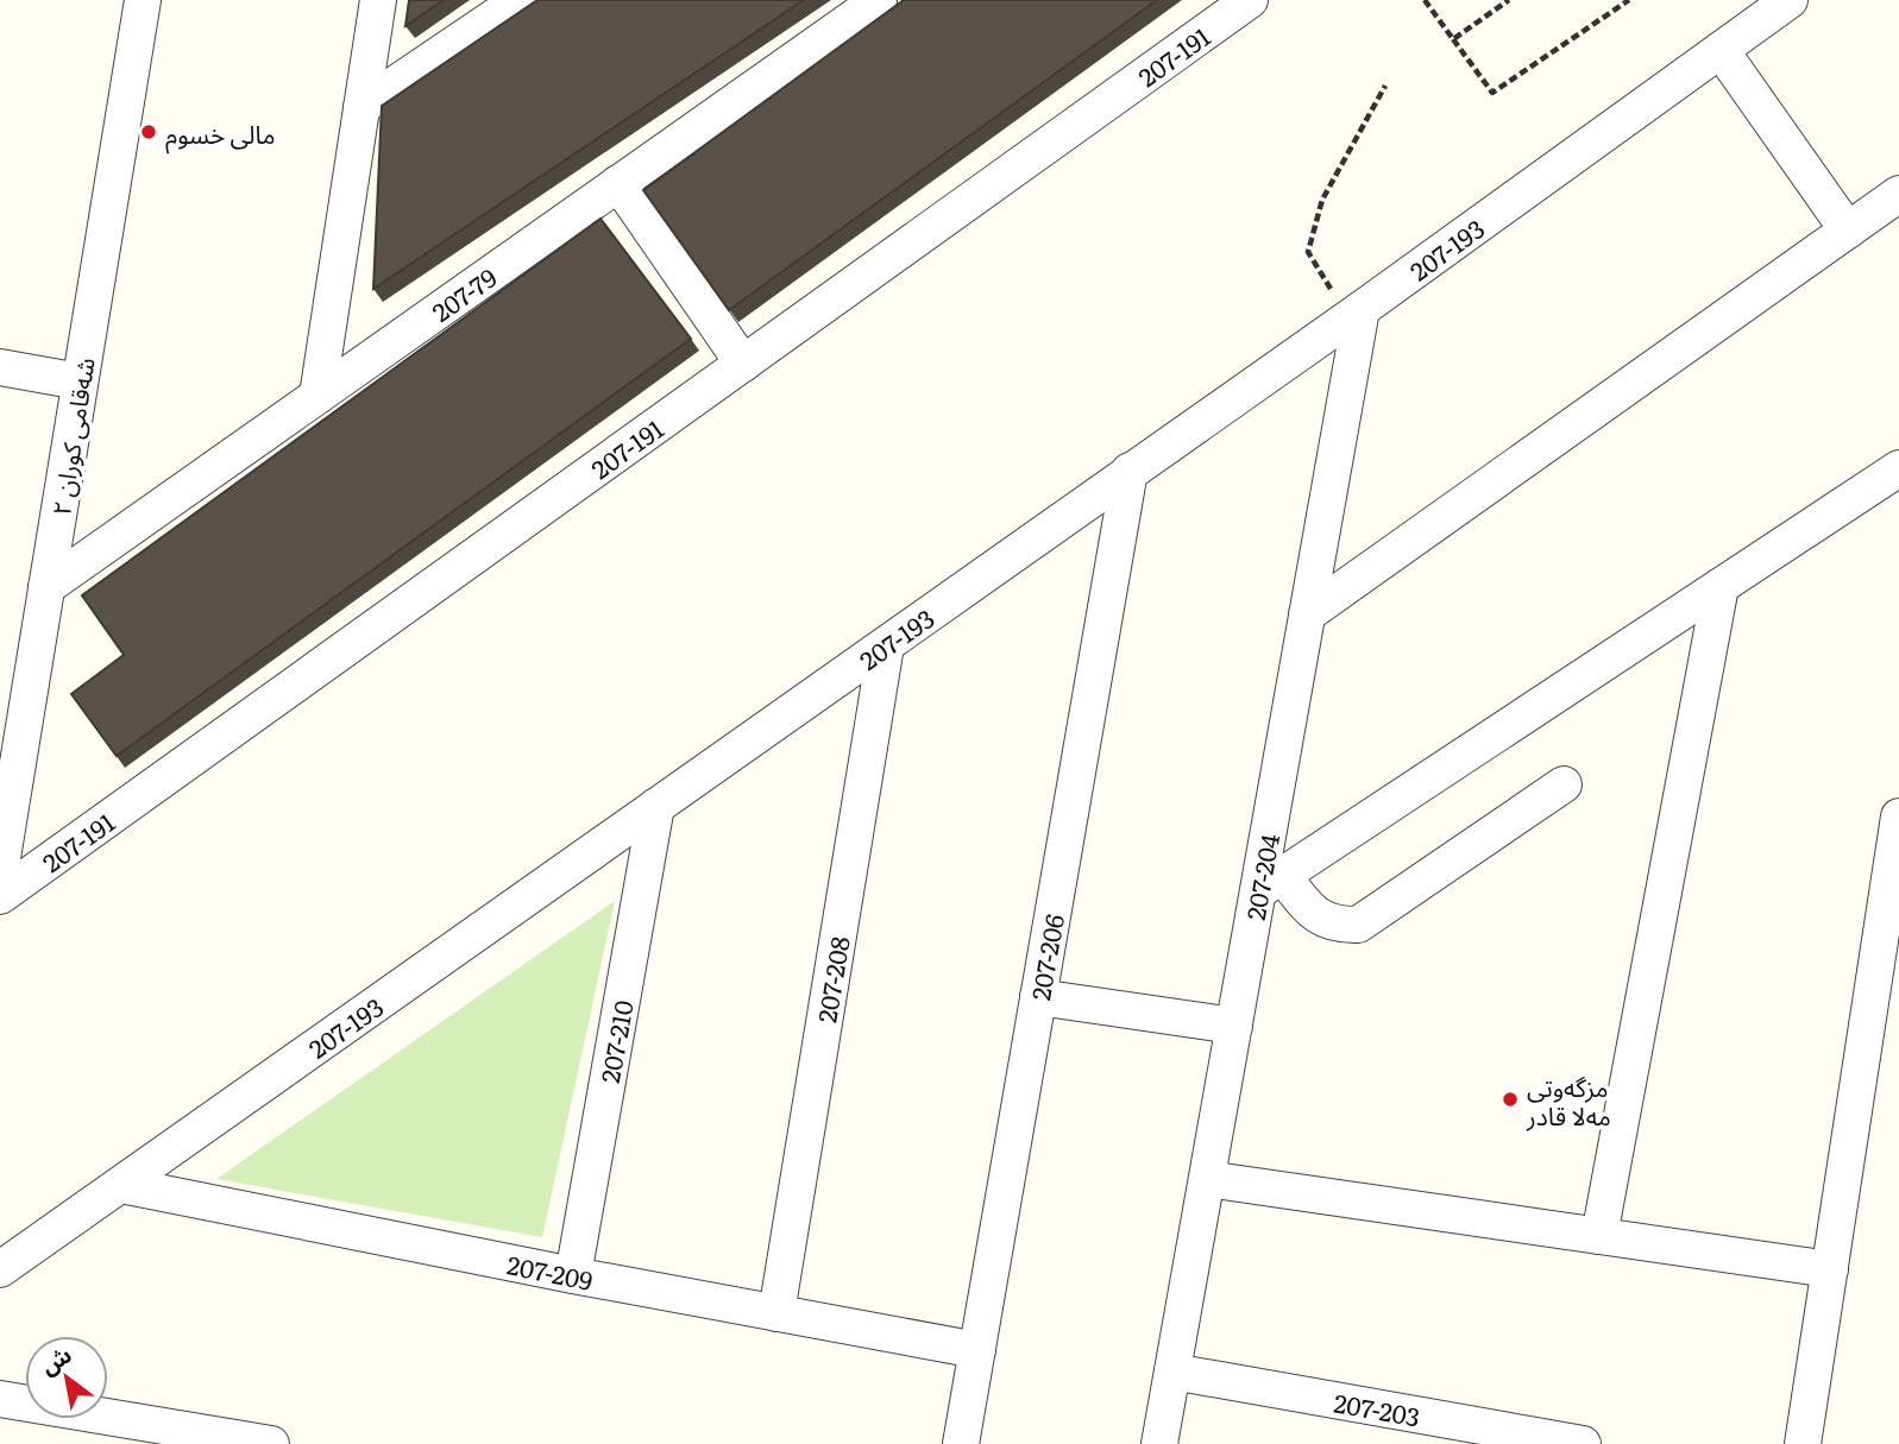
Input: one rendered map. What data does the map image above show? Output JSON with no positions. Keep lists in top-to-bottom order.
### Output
{
  "streets": {
    "street": [
      "207-191",
      "207-193",
      "207-79",
      "شەقامی کوران ٢",
      "207-204",
      "207-206",
      "207-208",
      "207-210",
      "207-209",
      "207-203"
    ]
  },
  "crossings": [
    ["207-193", "207-204"],
    ["207-193", "207-206"],
    ["207-193", "207-208"],
    ["207-193", "207-210"],
    ["207-193", "207-209"],
    ["207-79", "شەقامی کوران ٢"],
    ["207-204", "207-203"],
    ["207-206", "207-209"],
    ["207-208", "207-209"],
    ["207-210", "207-209"]
  ],
  "places": ["مالى خسوم", "مزگەوتی مەلا قادر"],
  "north": "top left"
}
